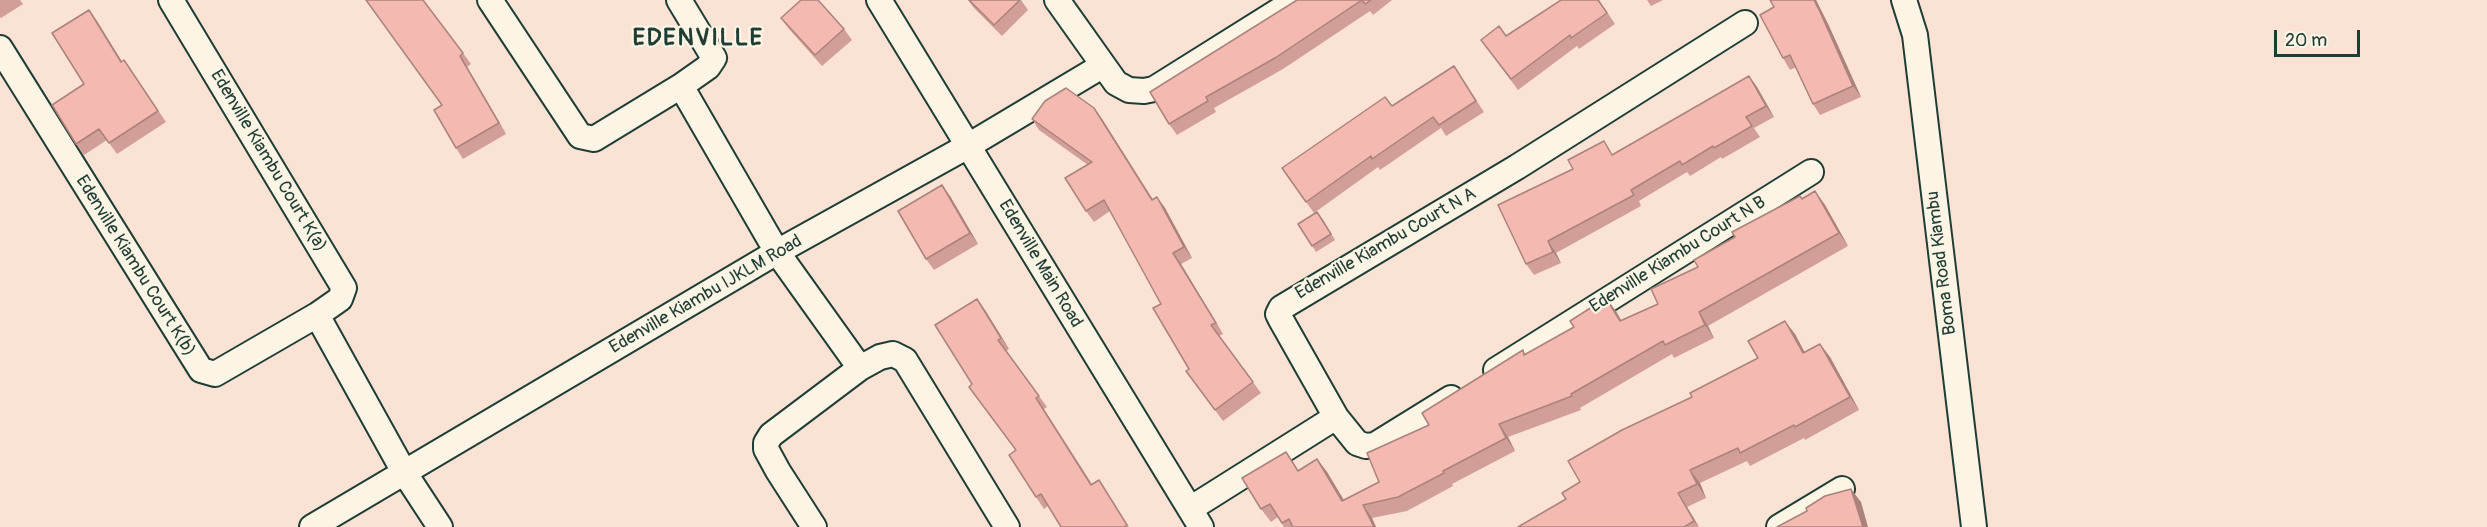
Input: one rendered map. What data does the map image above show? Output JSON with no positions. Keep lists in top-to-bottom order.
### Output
{
  "streets": {
    "street": [
      "Edenville Kiambu Court K(a)",
      "Edenville Kiambu Court N A",
      "Edenville Kiambu Court N B",
      "Boma Road Kiambu",
      "Edenville Main Road",
      "Edenville Kiambu Court K(b)",
      "Edenville Kiambu IJKLM Road"
    ]
  },
  "crossings": [
    ["Edenville Kiambu Court K(a)", "Edenville Kiambu Court K(b)"],
    ["Edenville Kiambu Court N A", "Edenville Kiambu Court N B"],
    ["Edenville Main Road", "Edenville Kiambu IJKLM Road"]
  ],
  "districts": ["EDENVILLE"],
  "scale_bar": "20 m"
}
